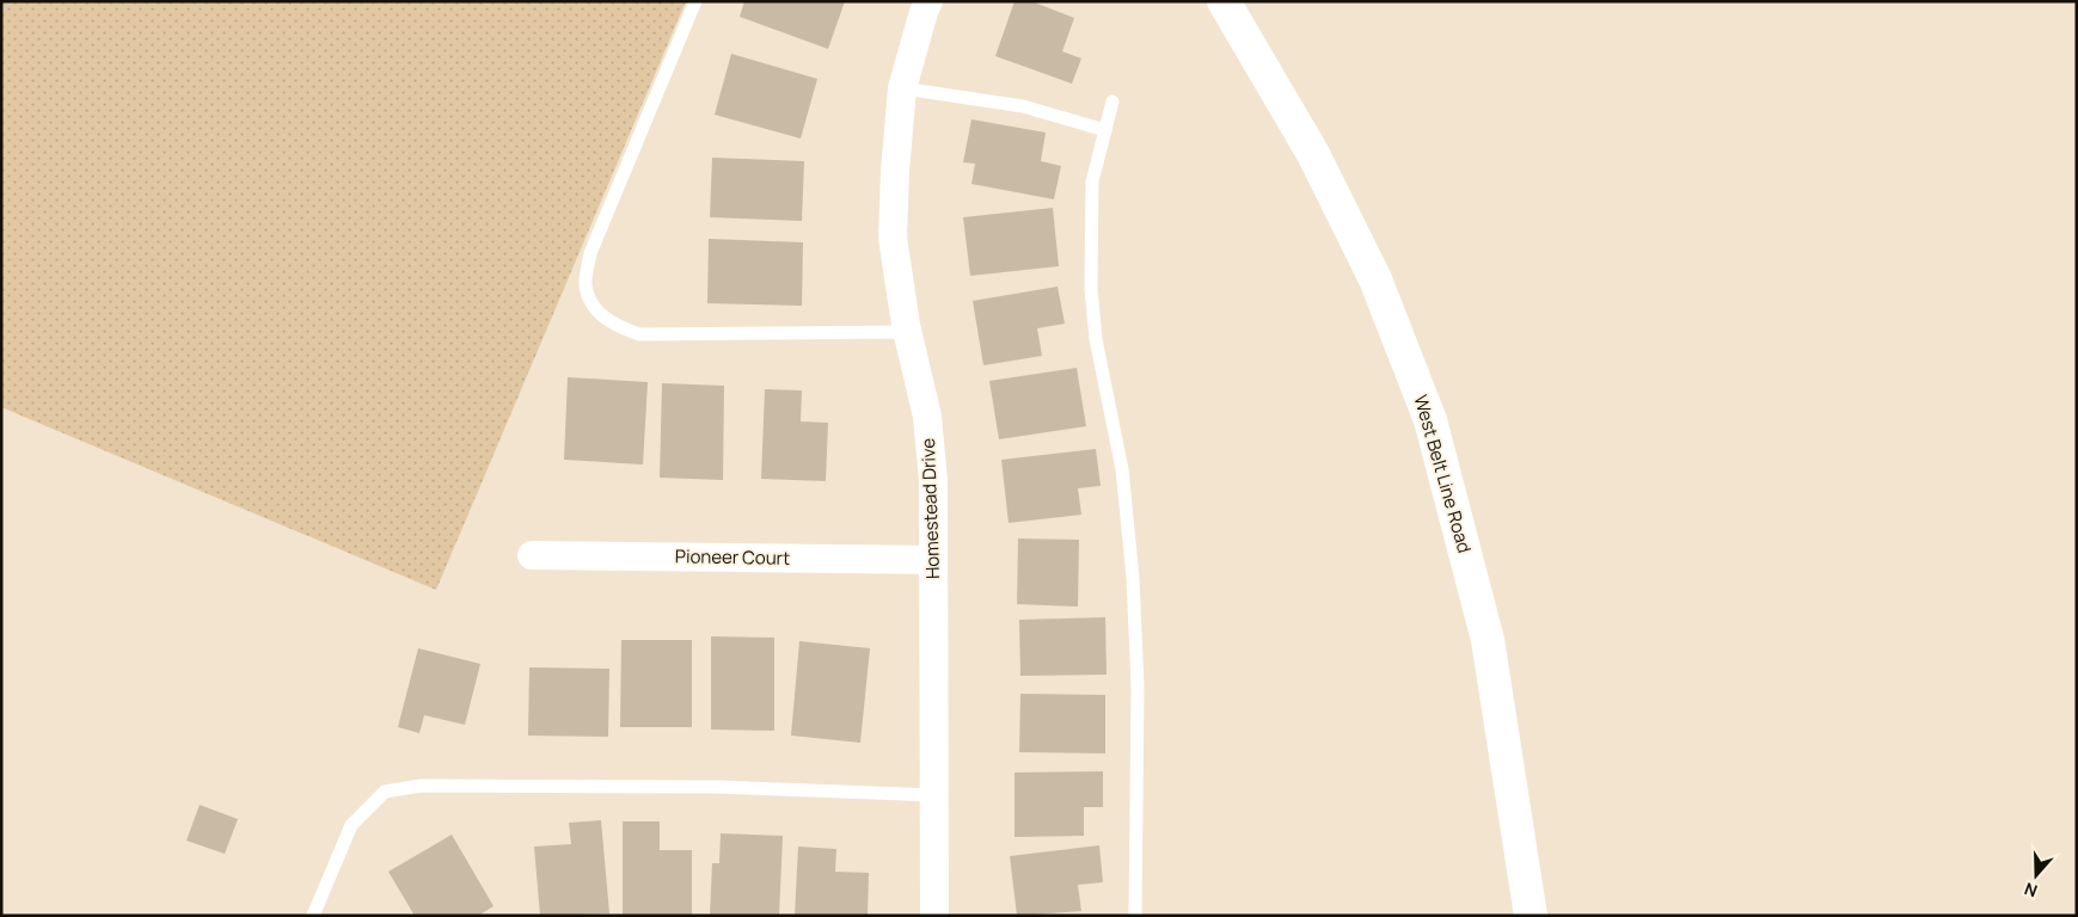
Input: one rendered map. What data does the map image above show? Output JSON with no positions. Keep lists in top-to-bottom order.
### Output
{
  "streets": {
    "main road": ["West Belt Line Road"],
    "street": ["Homestead Drive", "Pioneer Court"]
  },
  "crossings": [
    ["Homestead Drive", "Pioneer Court"]
  ],
  "north": "bottom"
}
